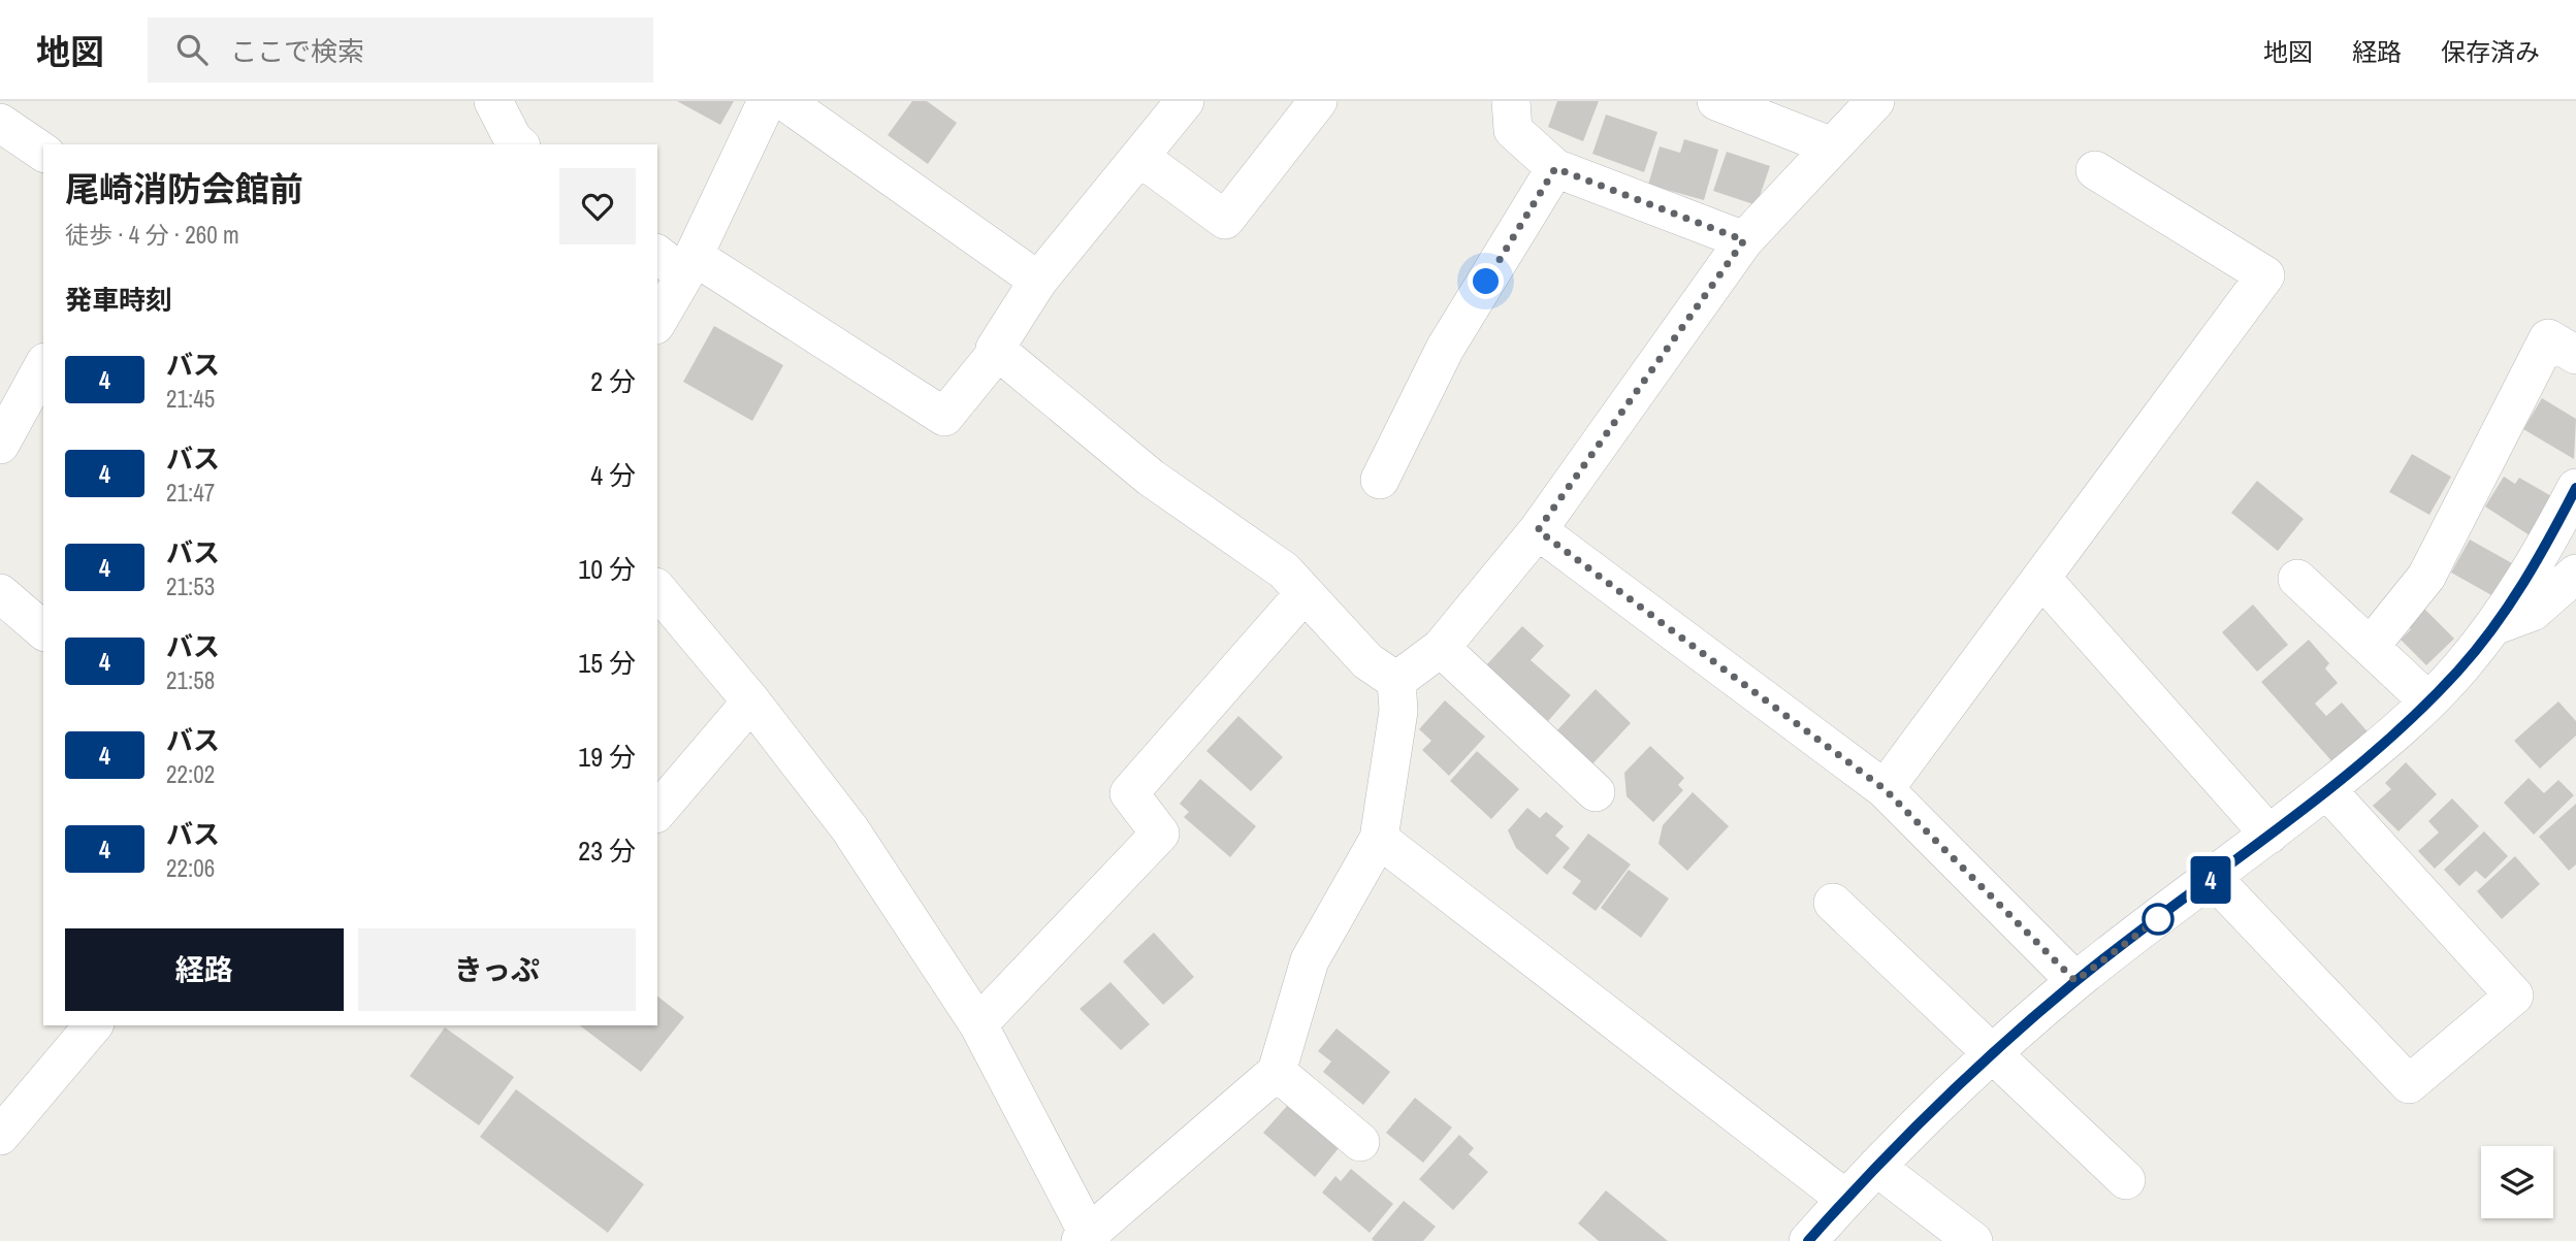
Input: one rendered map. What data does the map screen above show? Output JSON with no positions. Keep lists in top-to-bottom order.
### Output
{
  "lines": ["bus line 4"],
  "page": {
    "header": "地図",
    "search": "ここで検索",
    "nav": ["地図", "経路", "保存済み"],
    "on_map": "4",
    "heading": [
      ["尾崎消防会館前", "徒歩 · 4 分 · 260 m"],
      "発車時刻"
    ],
    "list": [
      {
        "mark": "4",
        "name": "バス",
        "note": "21:45",
        "value": "2 分"
      },
      {
        "mark": "4",
        "name": "バス",
        "note": "21:47",
        "value": "4 分"
      },
      {
        "mark": "4",
        "name": "バス",
        "note": "21:53",
        "value": "10 分"
      },
      {
        "mark": "4",
        "name": "バス",
        "note": "21:58",
        "value": "15 分"
      },
      {
        "mark": "4",
        "name": "バス",
        "note": "22:02",
        "value": "19 分"
      },
      {
        "mark": "4",
        "name": "バス",
        "note": "22:06",
        "value": "23 分"
      }
    ],
    "buttons": ["経路", "きっぷ"]
  }
}
